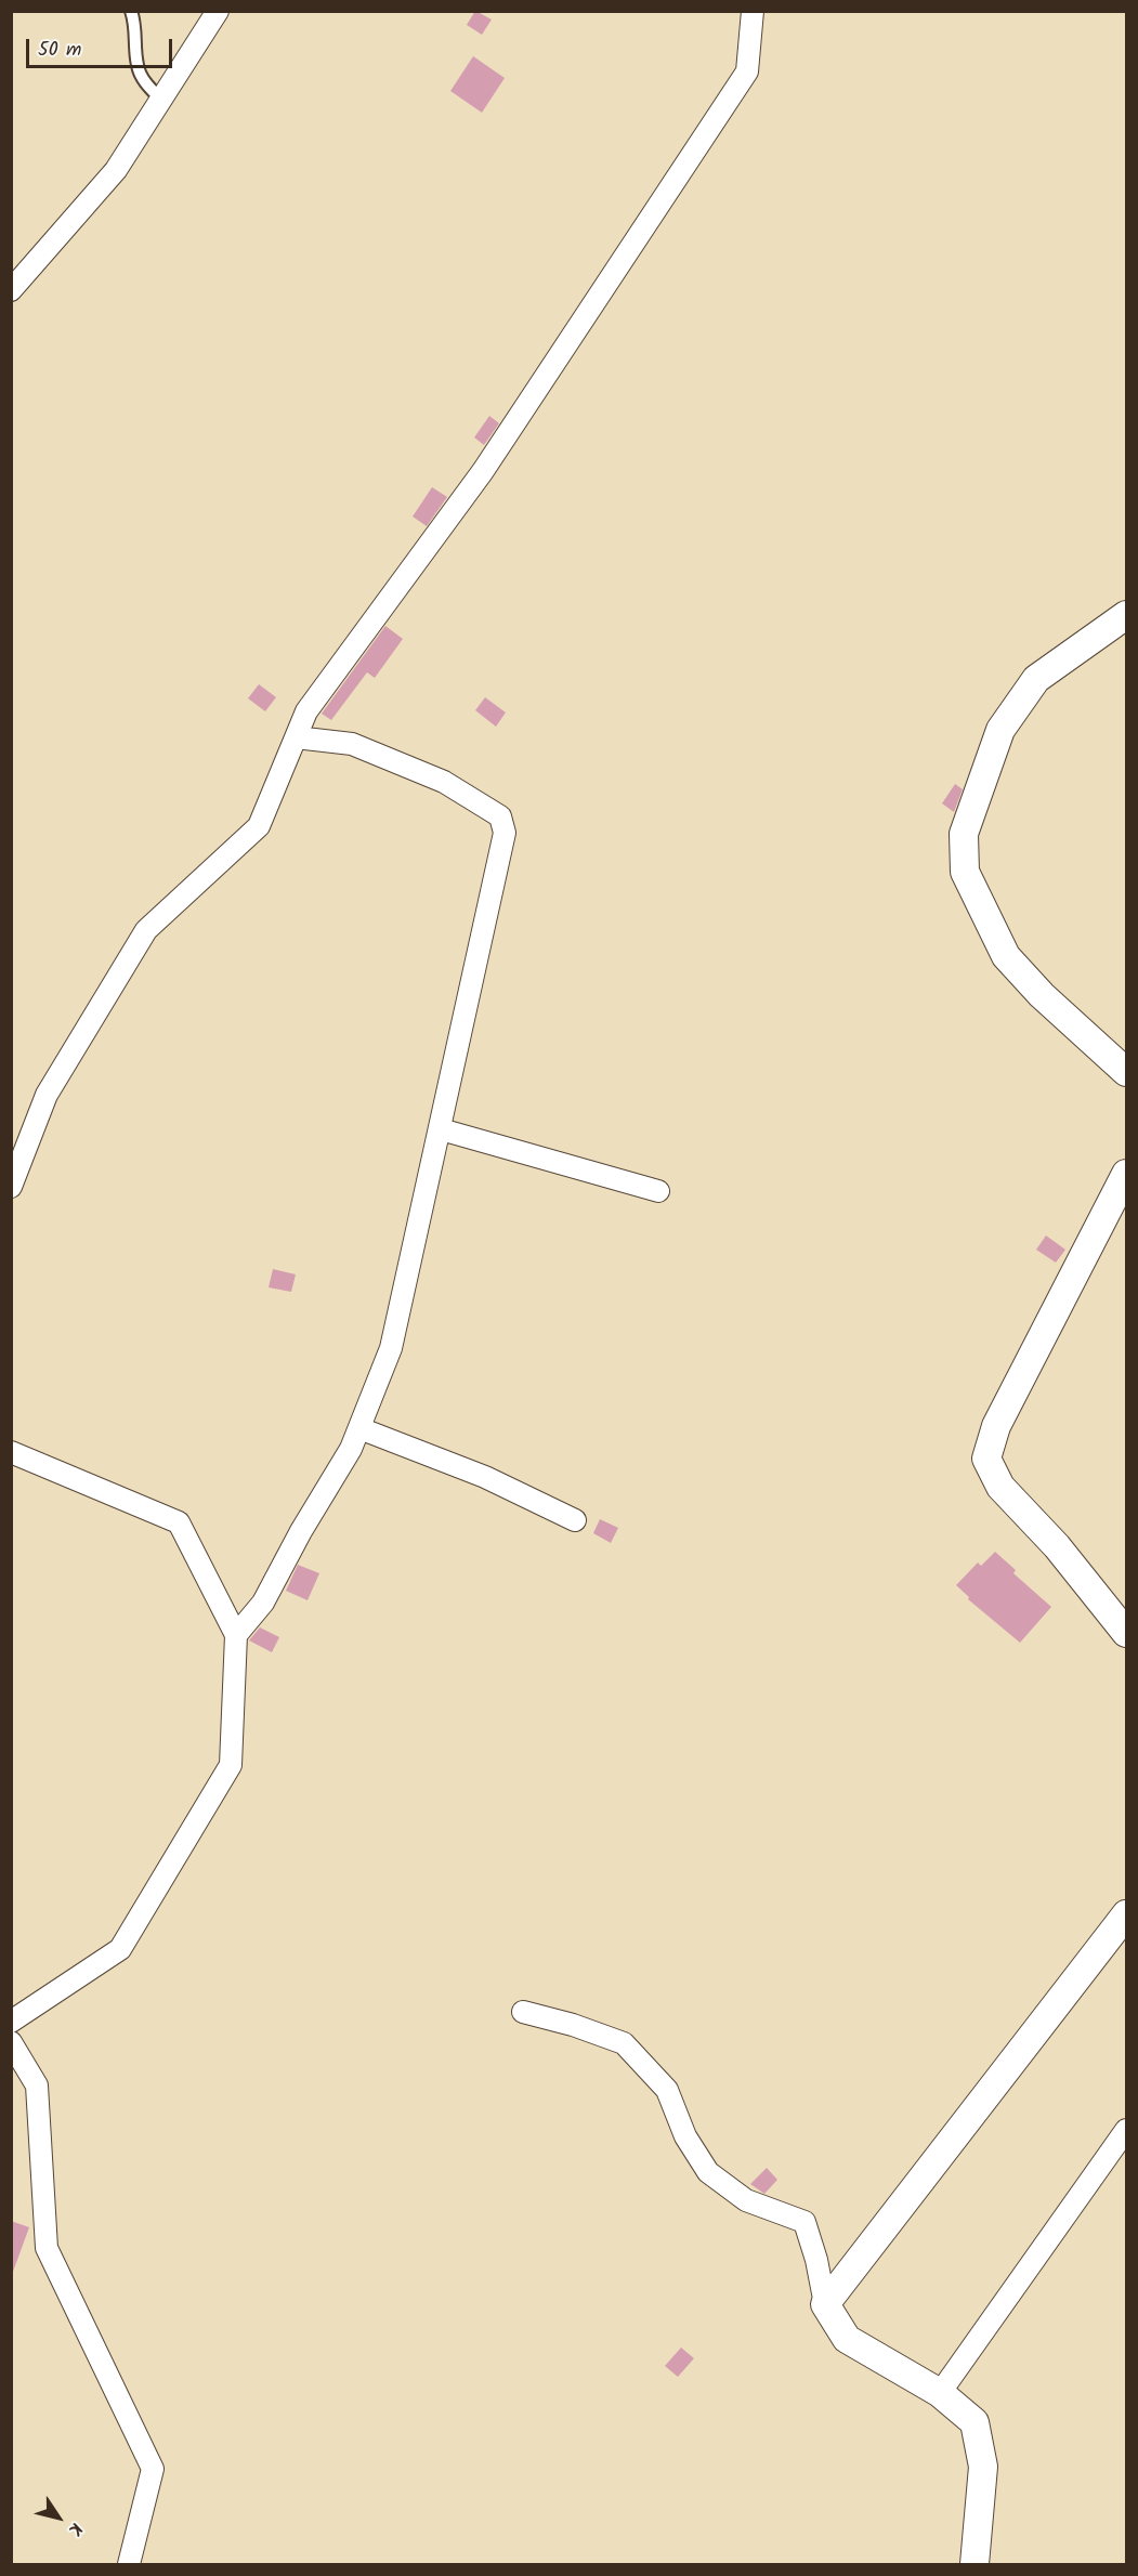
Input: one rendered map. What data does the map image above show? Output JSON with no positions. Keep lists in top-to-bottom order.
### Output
{
  "scale_bar": "50 m",
  "north": "bottom right"
}
